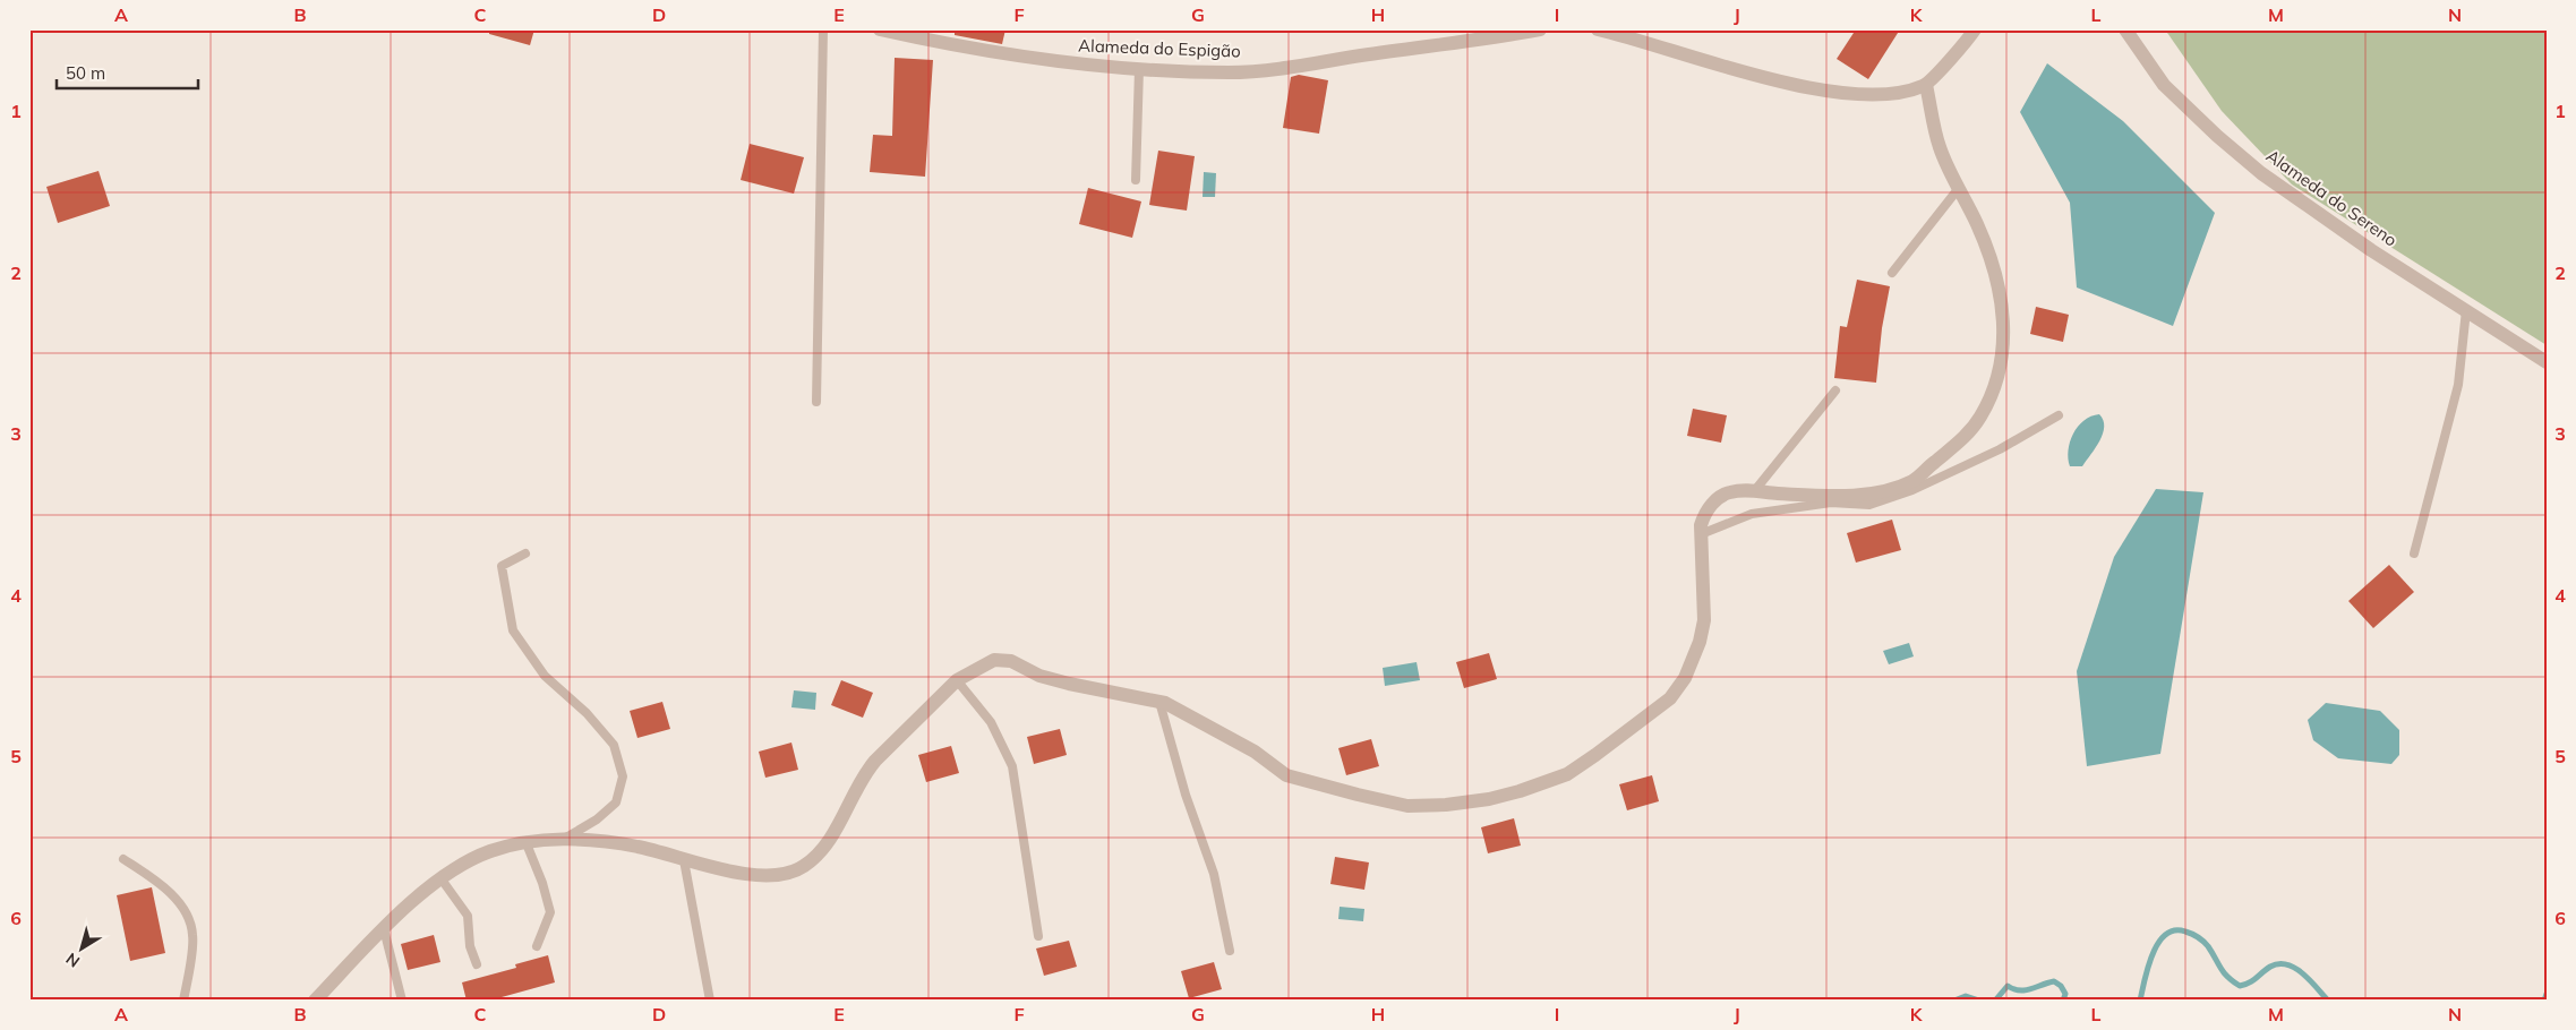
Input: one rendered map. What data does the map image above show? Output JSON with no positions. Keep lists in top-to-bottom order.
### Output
{
  "streets": {
    "street": ["Alameda do Espigão", "Alameda do Sereno"]
  },
  "scale_bar": "50 m",
  "north": "bottom left",
  "grid": {
    "columns": [
      "A",
      "B",
      "C",
      "D",
      "E",
      "F",
      "G",
      "H",
      "I",
      "J",
      "K",
      "L",
      "M",
      "N"
    ],
    "rows": [
      "1",
      "2",
      "3",
      "4",
      "5",
      "6"
    ]
  }
}
